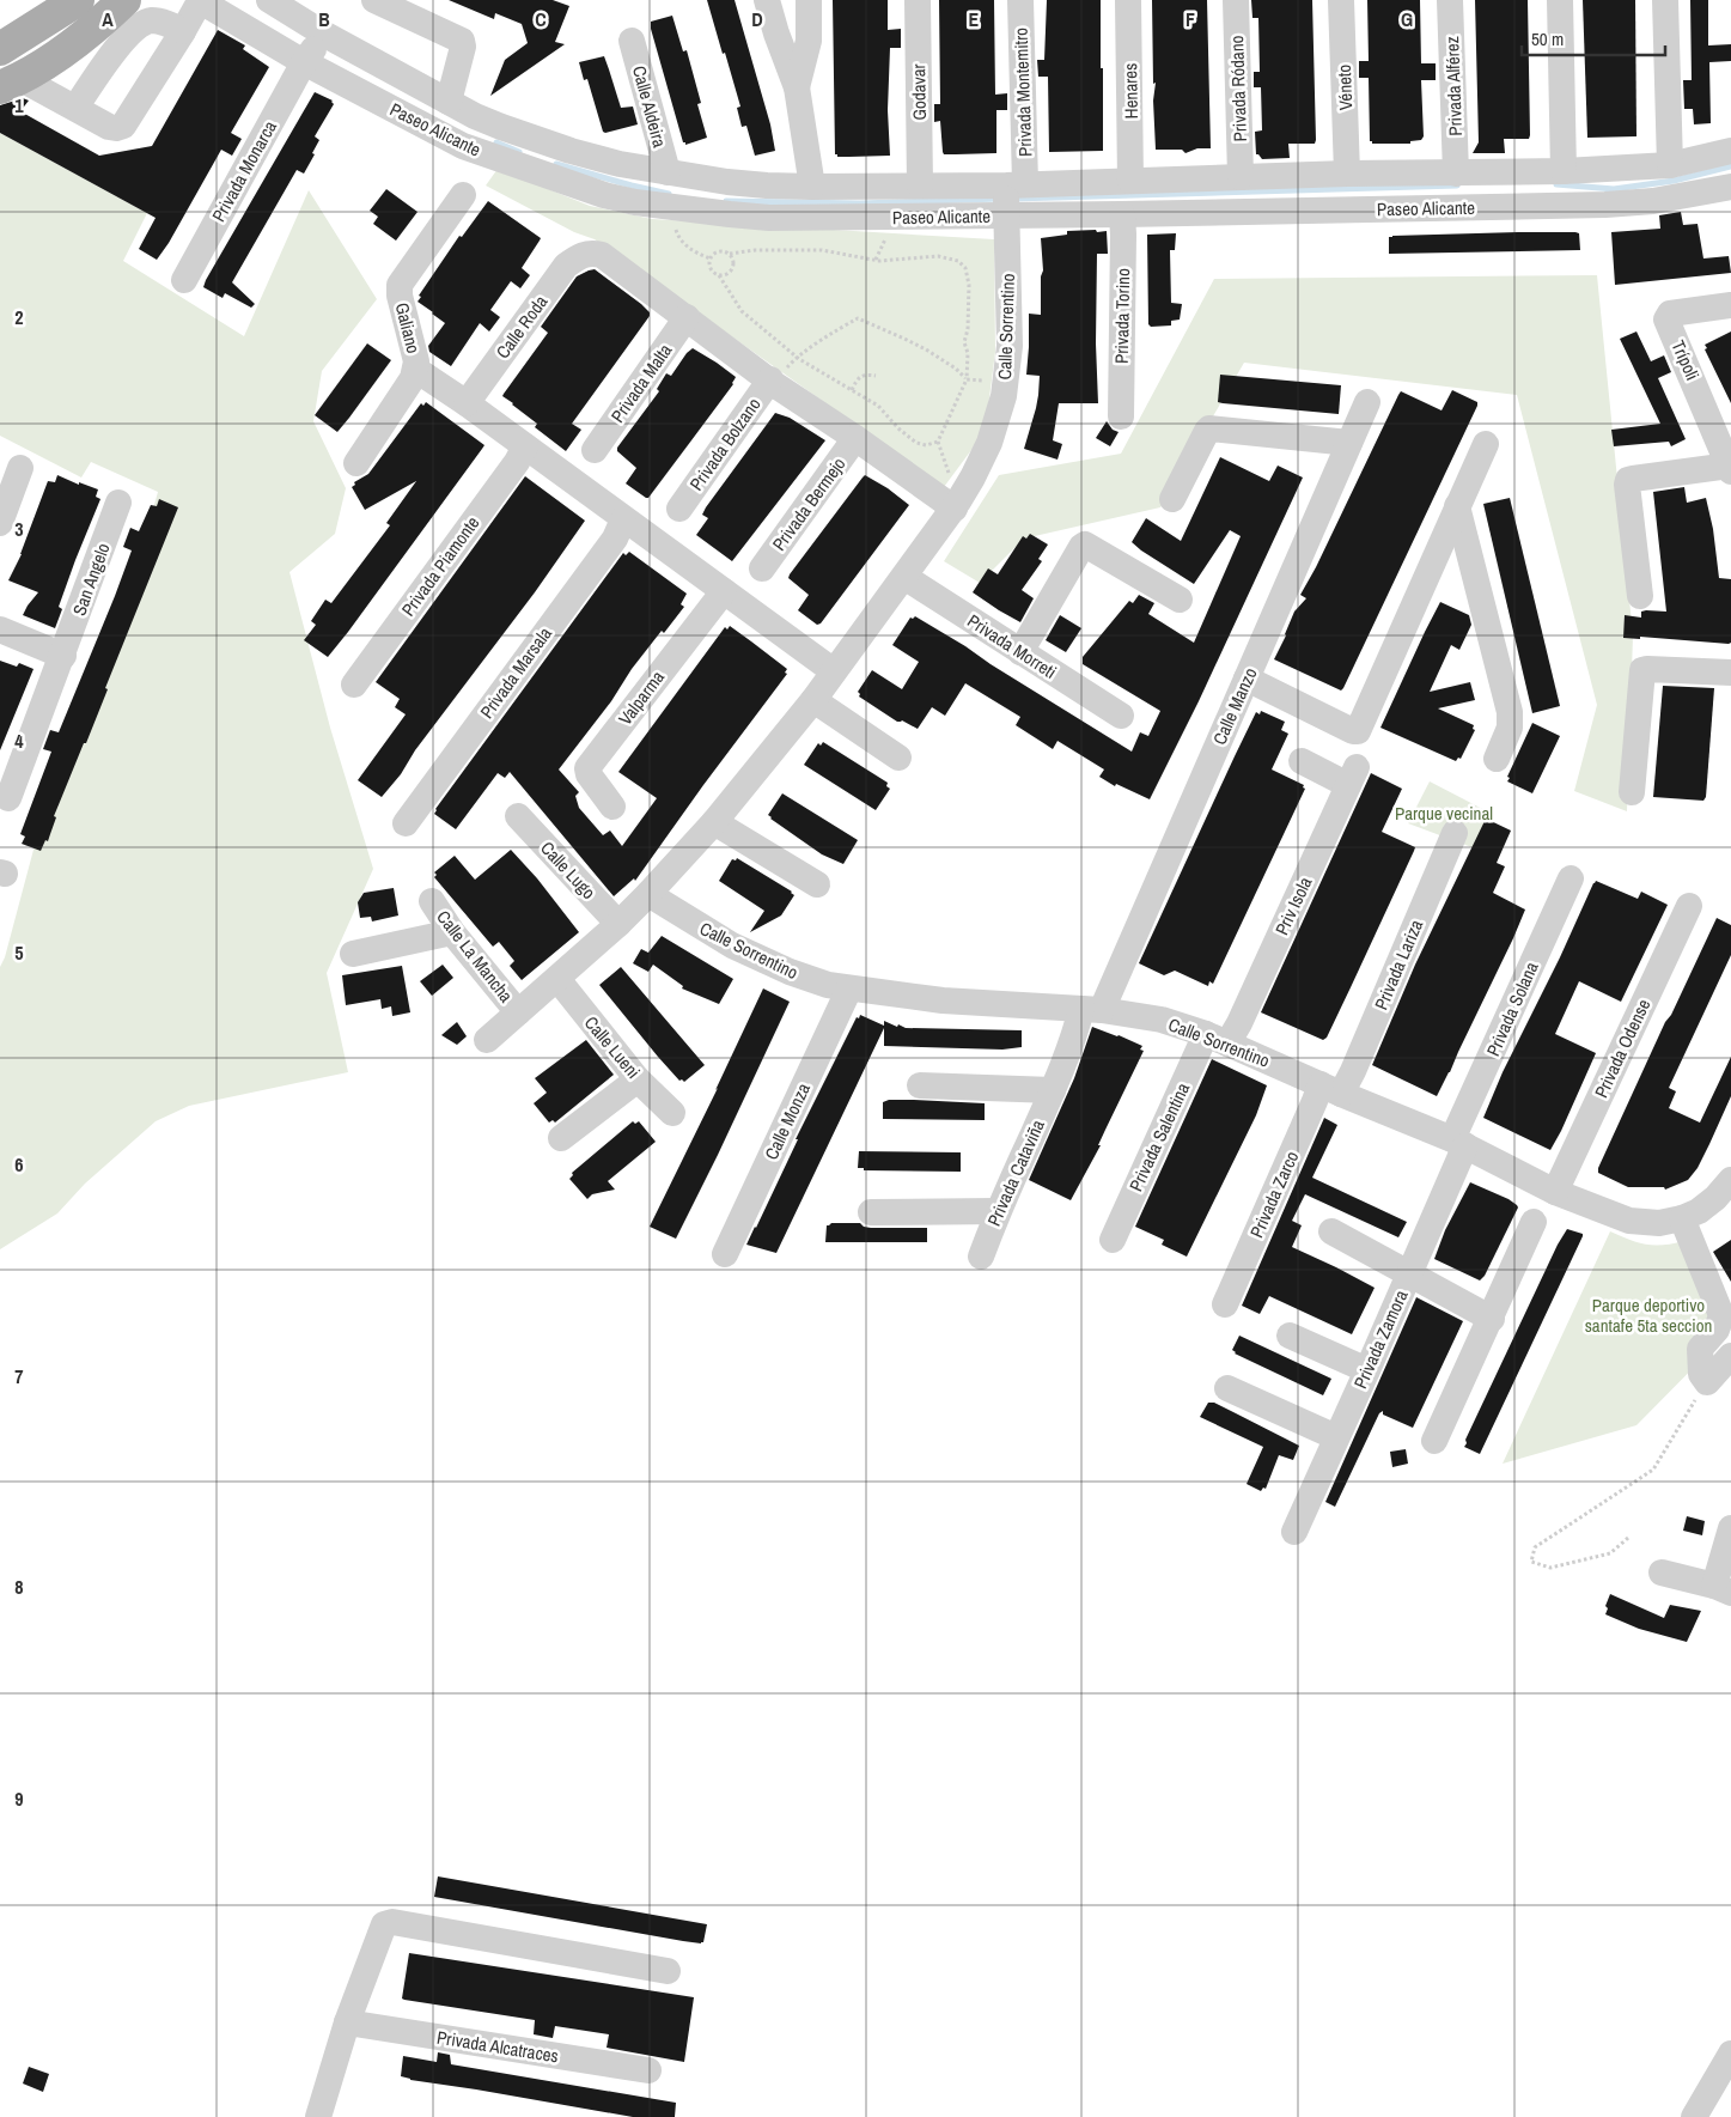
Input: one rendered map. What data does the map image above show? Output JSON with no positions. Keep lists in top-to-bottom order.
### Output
{
  "streets": {
    "street": [
      "Privada Alférez",
      "Véneto",
      "Privada Ródano",
      "Henares",
      "Godavar",
      "Privada Montemitro",
      "Calle Aldeira",
      "Paseo Alicante",
      "Privada Monarca",
      "Privada Torino",
      "Calle Roda",
      "Calle Sorrentino",
      "Galiano",
      "Trípoli",
      "Privada Malta",
      "Privada Bolzano",
      "Privada Bermejo",
      "Privada Piamonte",
      "San Angelo",
      "Privada Morreti",
      "Privada Marsala",
      "Valparma",
      "Calle Manzo",
      "Calle Lugo",
      "Priv Isola",
      "Calle La Mancha",
      "Privada Lariza",
      "Privada Solana",
      "Calle Lueni",
      "Privada Odense",
      "Calle Monza",
      "Privada Salentina",
      "Privada Cataviña",
      "Privada Zarco",
      "Privada Zamora",
      "Privada Alcatraces"
    ]
  },
  "crossings": [
    ["Privada Alférez", "Paseo Alicante"],
    ["Véneto", "Paseo Alicante"],
    ["Privada Ródano", "Paseo Alicante"],
    ["Henares", "Paseo Alicante"],
    ["Godavar", "Paseo Alicante"],
    ["Privada Montemitro", "Paseo Alicante"],
    ["Privada Montemitro", "Calle Sorrentino"],
    ["Calle Aldeira", "Paseo Alicante"],
    ["Paseo Alicante", "Privada Monarca"],
    ["Paseo Alicante", "Privada Torino"],
    ["Paseo Alicante", "Calle Sorrentino"],
    ["Calle Roda", "Calle Sorrentino"],
    ["Calle Roda", "Privada Malta"],
    ["Calle Roda", "Privada Bolzano"],
    ["Calle Roda", "Privada Bermejo"],
    ["Calle Sorrentino", "Privada Morreti"],
    ["Calle Sorrentino", "Calle Manzo"],
    ["Calle Sorrentino", "Calle Lugo"],
    ["Calle Sorrentino", "Priv Isola"],
    ["Calle Sorrentino", "Calle La Mancha"],
    ["Calle Sorrentino", "Privada Lariza"],
    ["Calle Sorrentino", "Privada Solana"],
    ["Calle Sorrentino", "Calle Lueni"],
    ["Calle Sorrentino", "Privada Odense"],
    ["Calle Sorrentino", "Calle Monza"],
    ["Calle Sorrentino", "Privada Salentina"],
    ["Calle Sorrentino", "Privada Cataviña"],
    ["Calle Sorrentino", "Privada Zarco"],
    ["Calle Sorrentino", "Privada Zamora"],
    ["Calle Manzo", "Privada Cataviña"],
    ["Priv Isola", "Privada Salentina"],
    ["Privada Lariza", "Privada Zarco"],
    ["Privada Solana", "Privada Zamora"]
  ],
  "parks": ["Parque vecinal", "Parque deportivo santafe 5ta seccion"],
  "scale_bar": "50 m",
  "grid": {
    "columns": [
      "A",
      "B",
      "C",
      "D",
      "E",
      "F",
      "G"
    ],
    "rows": [
      "1",
      "2",
      "3",
      "4",
      "5",
      "6",
      "7",
      "8",
      "9"
    ]
  }
}
